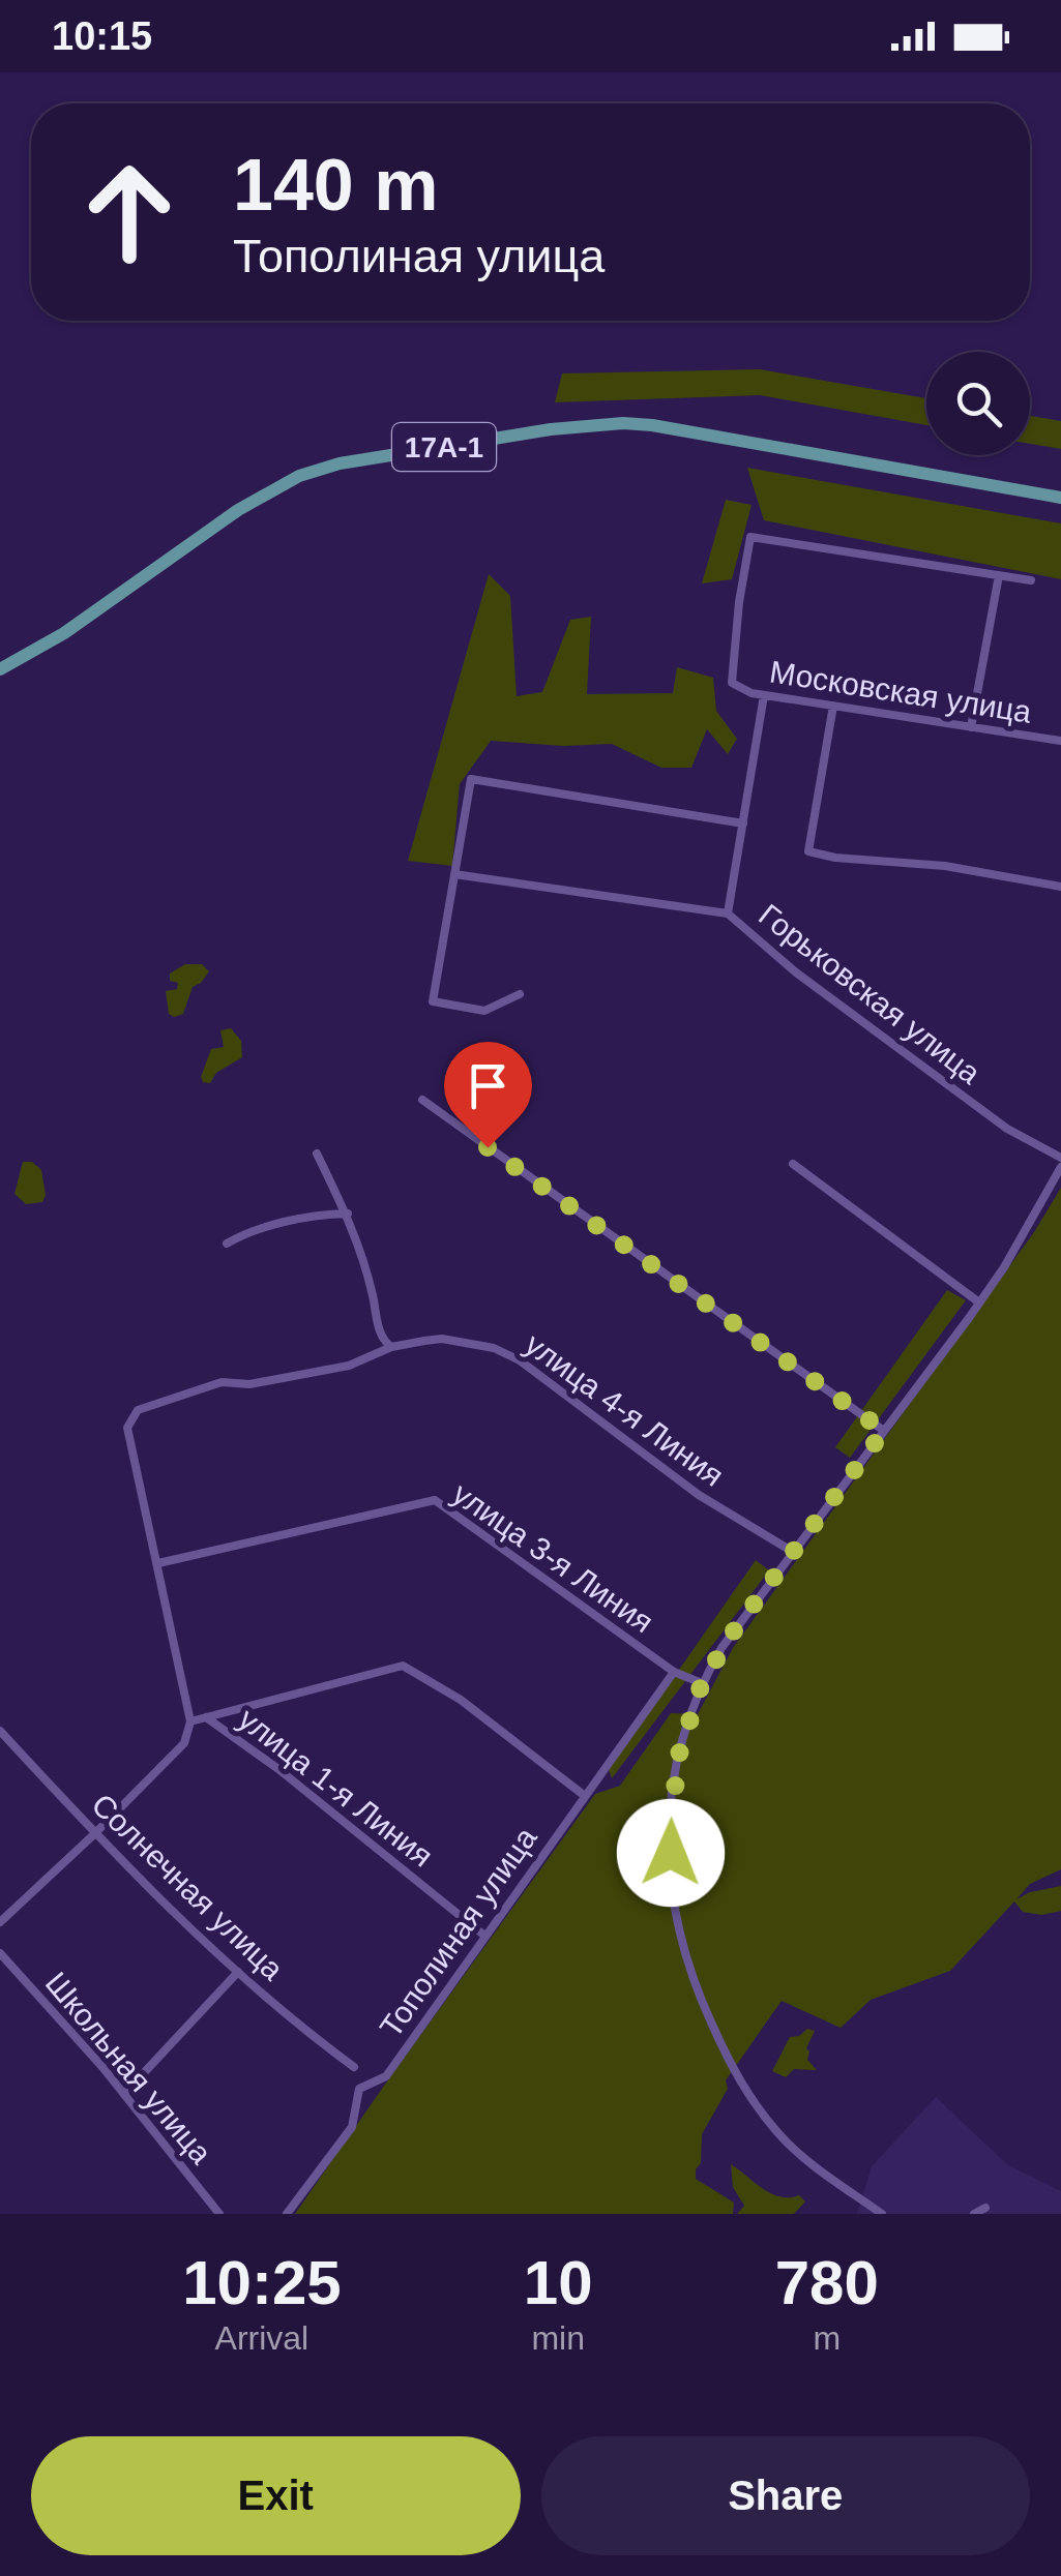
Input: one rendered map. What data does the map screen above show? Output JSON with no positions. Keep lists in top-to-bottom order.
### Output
{
  "streets": {
    "main road": ["17А-1"],
    "street": [
      "Московская улица",
      "Горьковская улица",
      "улица 4-я Линия",
      "улица 3-я Линия",
      "улица 1-я Линия",
      "Солнечная улица",
      "Тополиная улица",
      "Школьная улица"
    ]
  },
  "crossings": [
    ["улица 4-я Линия", "улица 3-я Линия"],
    ["улица 3-я Линия", "Тополиная улица"],
    ["улица 1-я Линия", "Тополиная улица"]
  ],
  "page": {
    "status": "10:15",
    "turn": ["140 m", "Тополиная улица"],
    "eta": [
      "10:25",
      "Arrival",
      "10",
      "min",
      "780",
      "m"
    ],
    "buttons": ["Exit", "Share"]
  }
}
